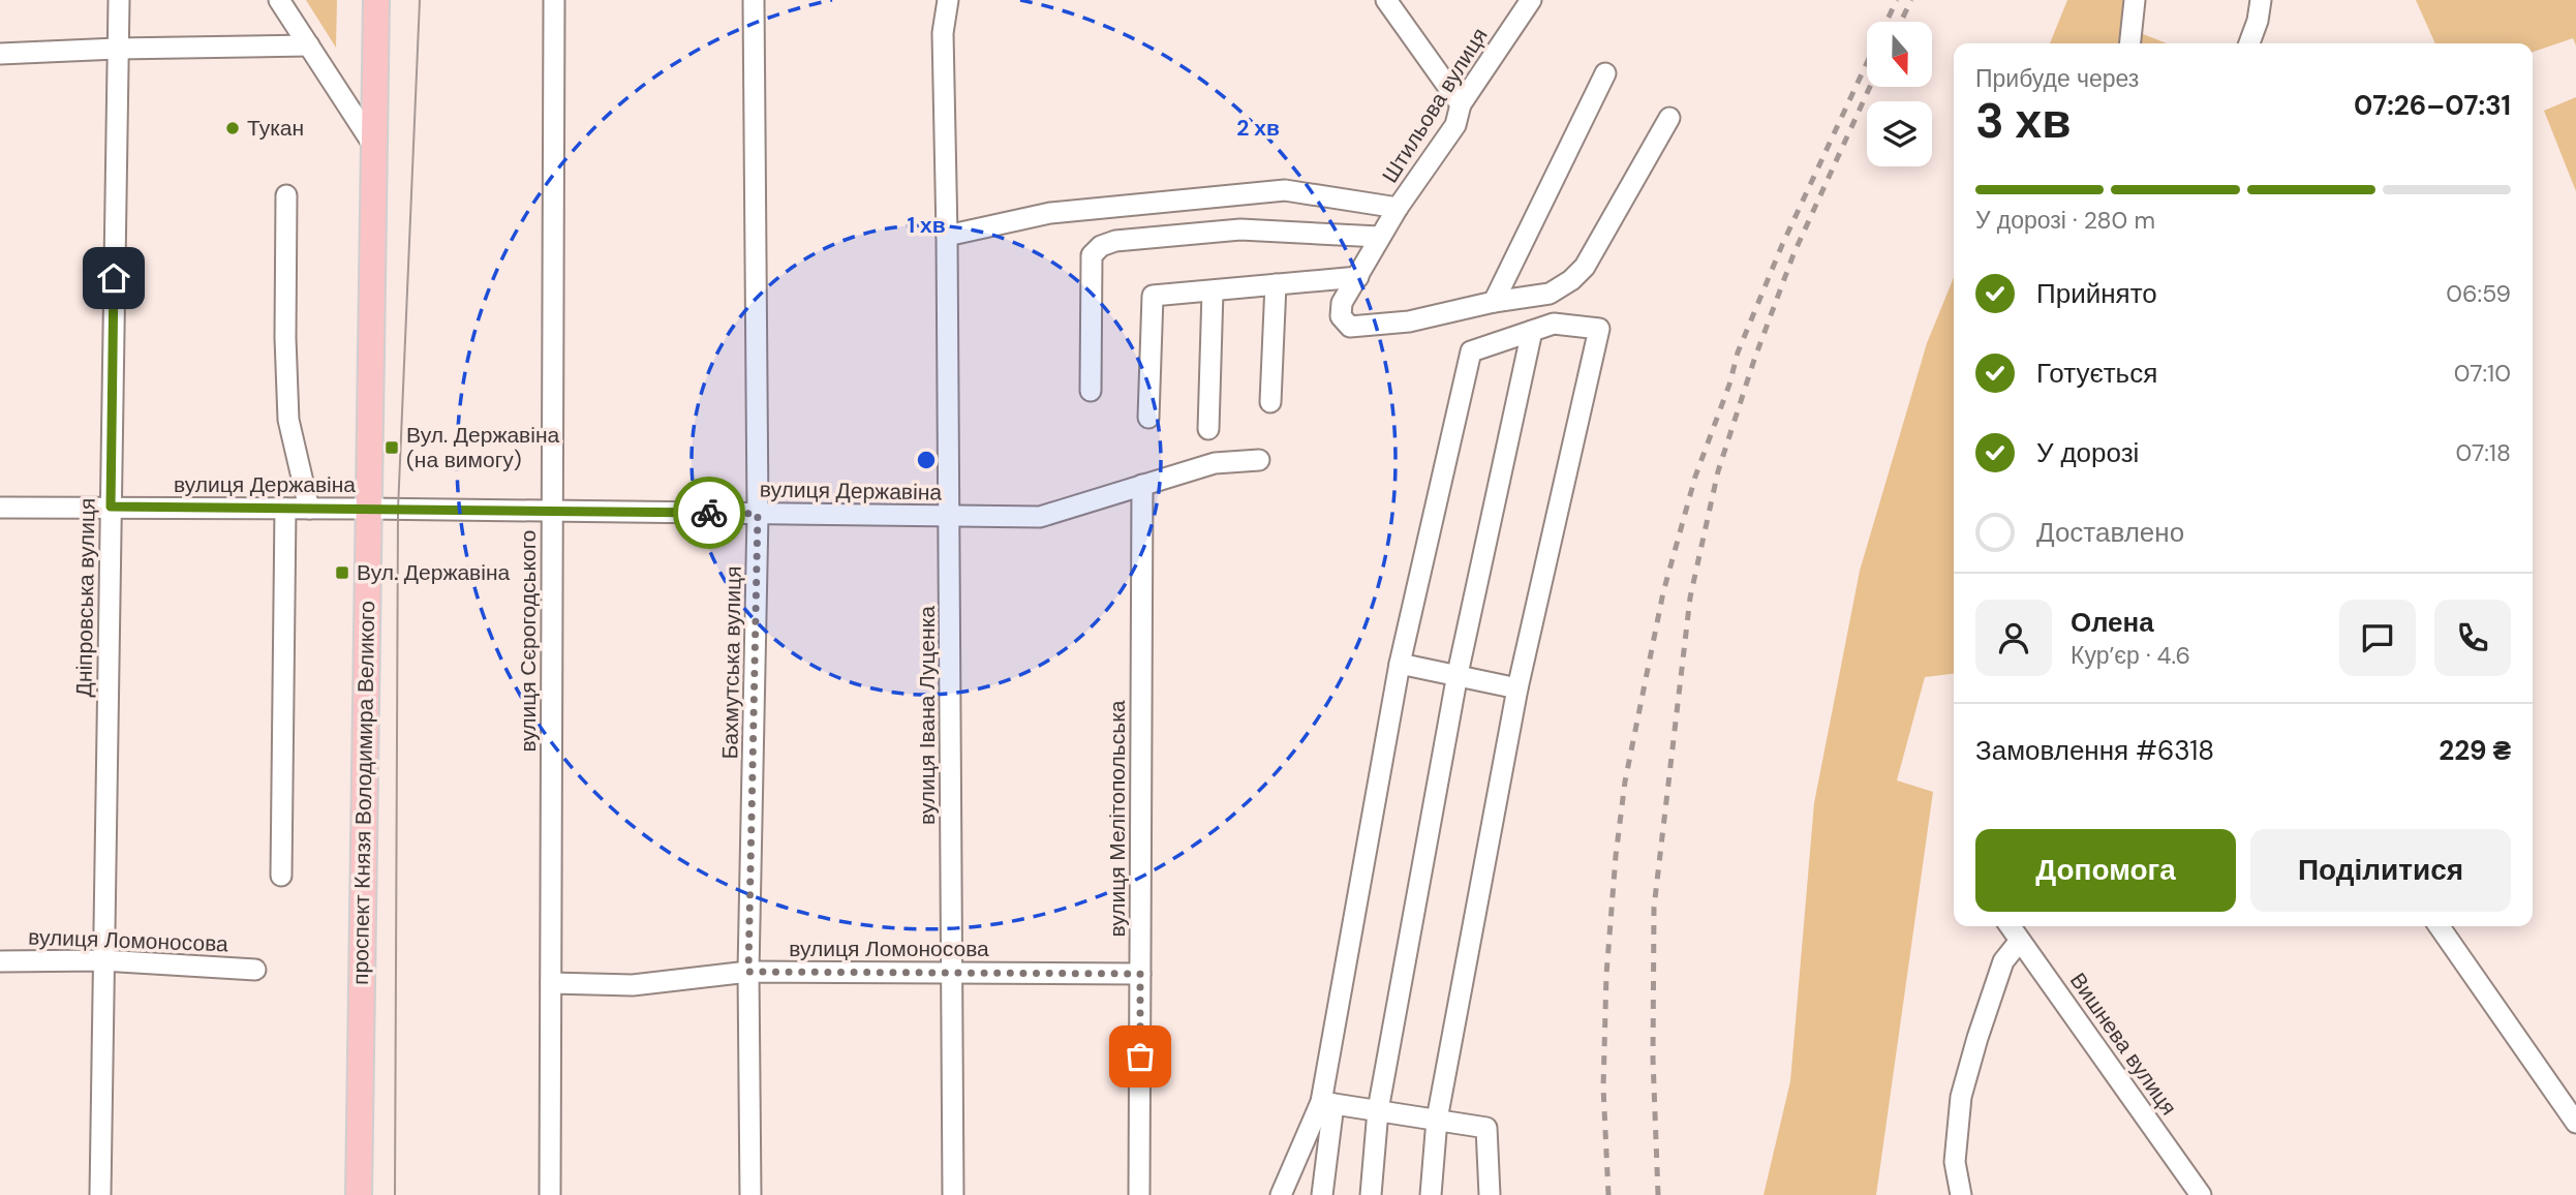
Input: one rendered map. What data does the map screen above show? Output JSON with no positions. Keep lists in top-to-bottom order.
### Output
{
  "streets": {
    "main road": ["проспект Князя Володимира Великого"],
    "street": [
      "Штильова вулиця",
      "вулиця Державіна",
      "Дніпровська вулиця",
      "вулиця Сєрогодського",
      "Бахмутська вулиця",
      "вулиця Івана Луценка",
      "вулиця Мелітопольська",
      "вулиця Ломоносова",
      "Вишнева вулиця"
    ]
  },
  "crossings": [
    ["вулиця Державіна", "Дніпровська вулиця"],
    ["вулиця Державіна", "вулиця Сєрогодського"],
    ["вулиця Державіна", "Бахмутська вулиця"],
    ["вулиця Державіна", "вулиця Івана Луценка"],
    ["вулиця Державіна", "проспект Князя Володимира Великого"],
    ["вулиця Державіна", "вулиця Мелітопольська"],
    ["Дніпровська вулиця", "вулиця Ломоносова"],
    ["вулиця Сєрогодського", "вулиця Ломоносова"],
    ["Бахмутська вулиця", "вулиця Ломоносова"],
    ["вулиця Івана Луценка", "вулиця Ломоносова"],
    ["вулиця Мелітопольська", "вулиця Ломоносова"]
  ],
  "places": {
    "other": ["Тукан"],
    "transit": ["Вул. Державіна (на вимогу)", "Вул. Державіна"]
  },
  "north": "bottom",
  "page": {
    "heading": ["3 хв", "Прибуде через", "07:26–07:31"],
    "panel": [
      "Олена",
      "Кур’єр · 4.6",
      "Замовлення #6318",
      "229 ₴"
    ],
    "bar": "У дорозі · 280 m",
    "list": [
      ["Прийнято", "06:59"],
      ["Готується", "07:10"],
      ["У дорозі", "07:18"],
      "Доставлено"
    ],
    "buttons": ["Допомога", "Поділитися"]
  },
  "rings": ["2 хв", "1 хв"]
}
